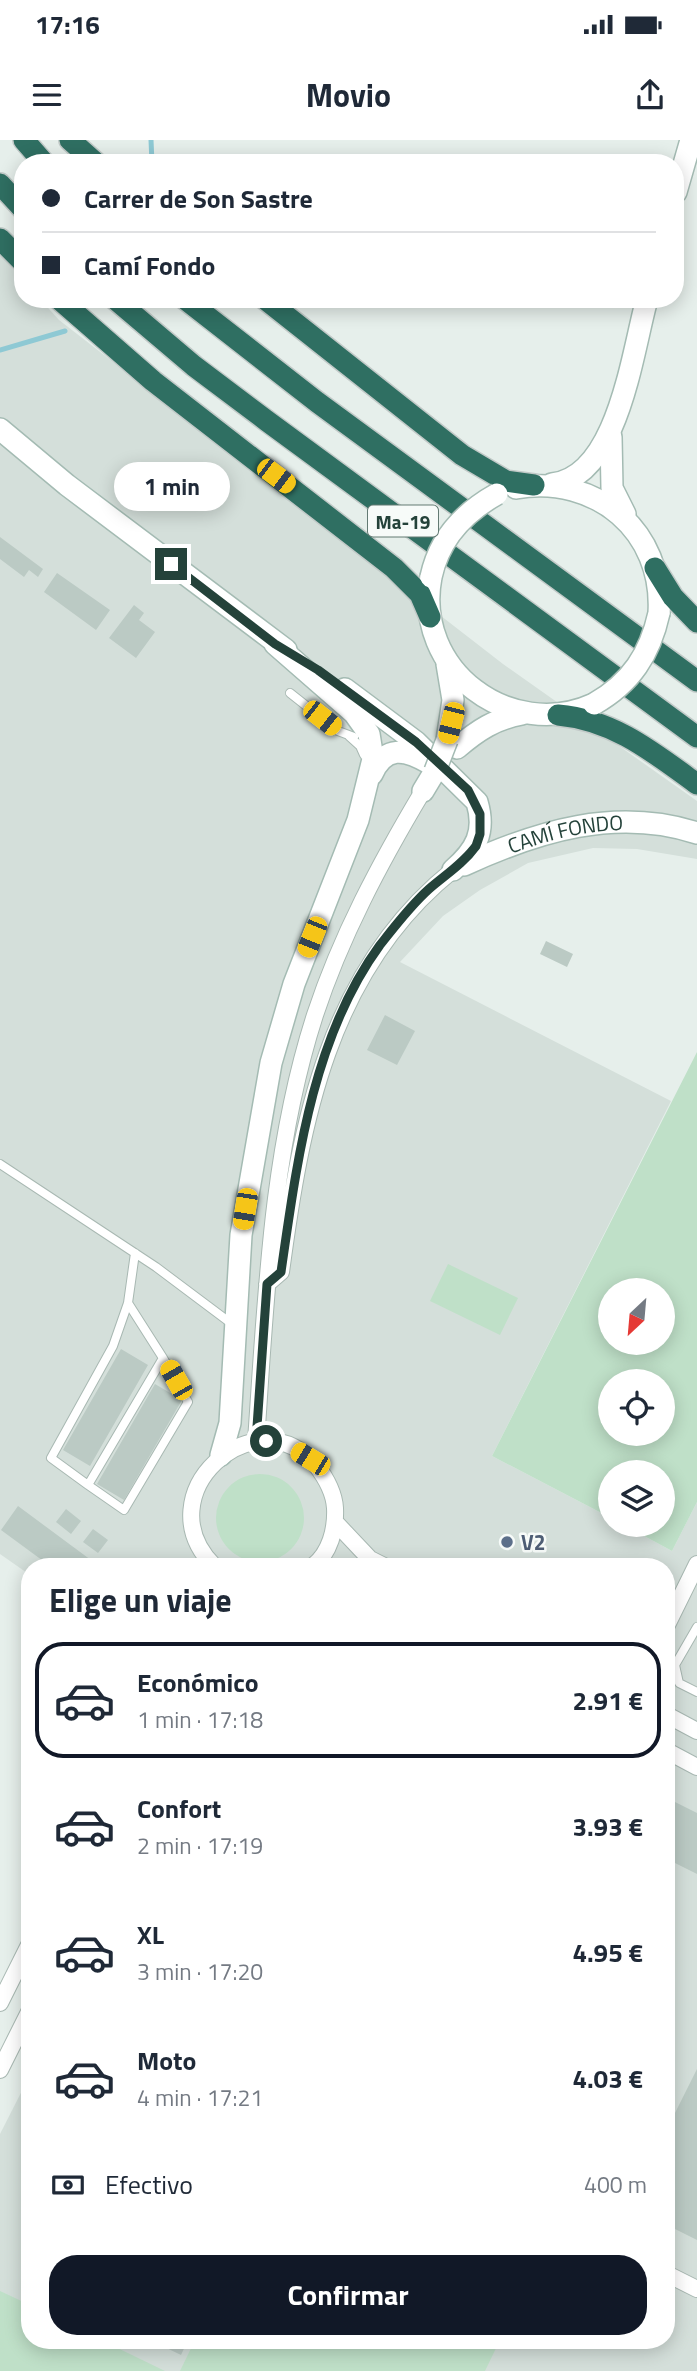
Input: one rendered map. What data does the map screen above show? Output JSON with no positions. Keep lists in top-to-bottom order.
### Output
{
  "streets": {
    "highway": ["Ma-19"],
    "street": ["CAMÍ FONDO"]
  },
  "places": ["V2"],
  "north": "bottom left",
  "page": {
    "status": "17:16",
    "header": "Movio",
    "banner": ["Carrer de Son Sastre", "Camí Fondo"],
    "bubble": "1 min",
    "heading": "Elige un viaje",
    "list": [
      {
        "name": "Económico",
        "note": "1 min · 17:18",
        "value": "2.91 €"
      },
      {
        "name": "Confort",
        "note": "2 min · 17:19",
        "value": "3.93 €"
      },
      {
        "name": "XL",
        "note": "3 min · 17:20",
        "value": "4.95 €"
      },
      {
        "name": "Moto",
        "note": "4 min · 17:21",
        "value": "4.03 €"
      }
    ],
    "pay": ["Efectivo", "400 m"],
    "buttons": "Confirmar"
  }
}
